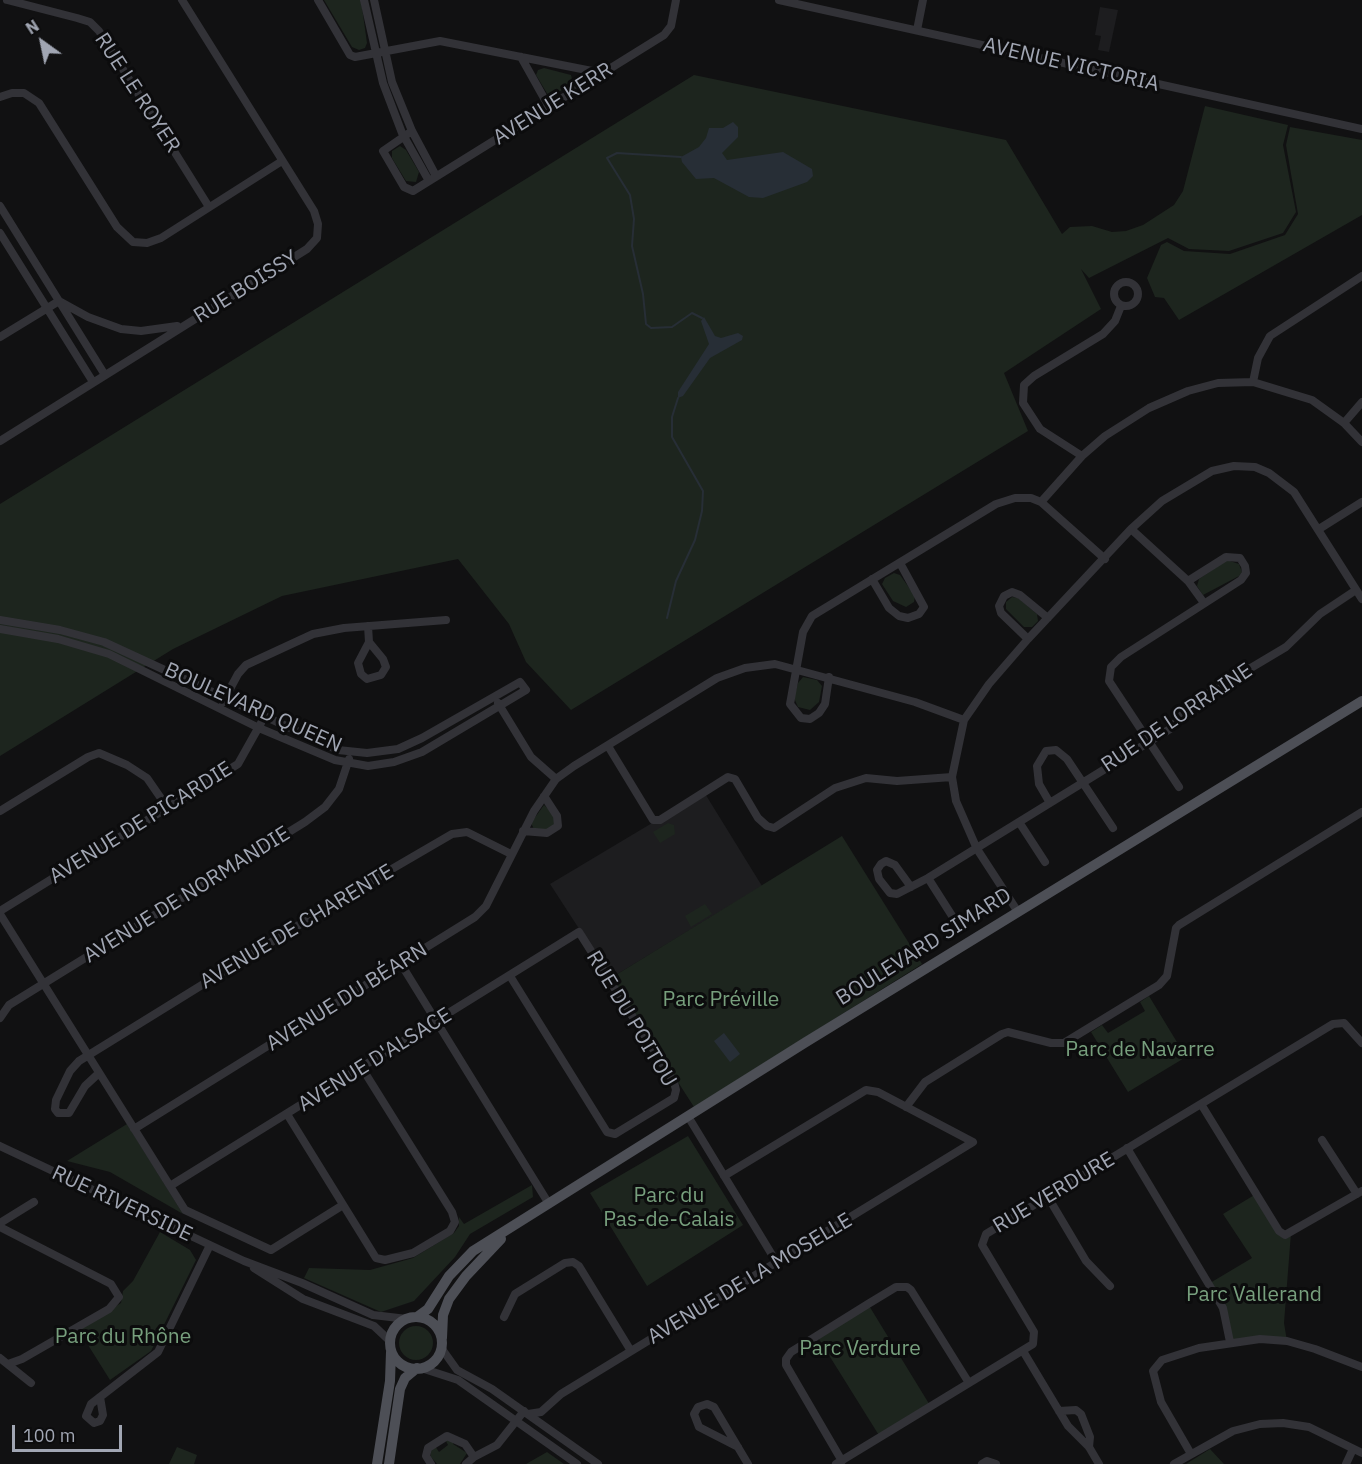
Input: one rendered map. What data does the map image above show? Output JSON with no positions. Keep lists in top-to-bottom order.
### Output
{
  "streets": {
    "main road": ["BOULEVARD SIMARD"],
    "street": [
      "AVENUE VICTORIA",
      "RUE LE ROYER",
      "AVENUE KERR",
      "RUE BOISSY",
      "BOULEVARD QUEEN",
      "RUE DE LORRAINE",
      "AVENUE DE PICARDIE",
      "AVENUE DE NORMANDIE",
      "AVENUE DE CHARENTE",
      "AVENUE DU BÉARN",
      "RUE DU POITOU",
      "AVENUE D'ALSACE",
      "RUE VERDURE",
      "RUE RIVERSIDE",
      "AVENUE DE LA MOSELLE"
    ]
  },
  "crossings": [
    ["BOULEVARD QUEEN", "AVENUE DE PICARDIE"],
    ["BOULEVARD QUEEN", "AVENUE DE NORMANDIE"],
    ["AVENUE DE CHARENTE", "AVENUE DU BÉARN"],
    ["BOULEVARD SIMARD", "RUE RIVERSIDE"],
    ["RUE DU POITOU", "AVENUE D'ALSACE"]
  ],
  "parks": [
    "Parc Préville",
    "Parc de Navarre",
    "Parc du Pas-de-Calais",
    "Parc Vallerand",
    "Parc du Rhône",
    "Parc Verdure"
  ],
  "scale_bar": "100 m",
  "north": "top left"
}
